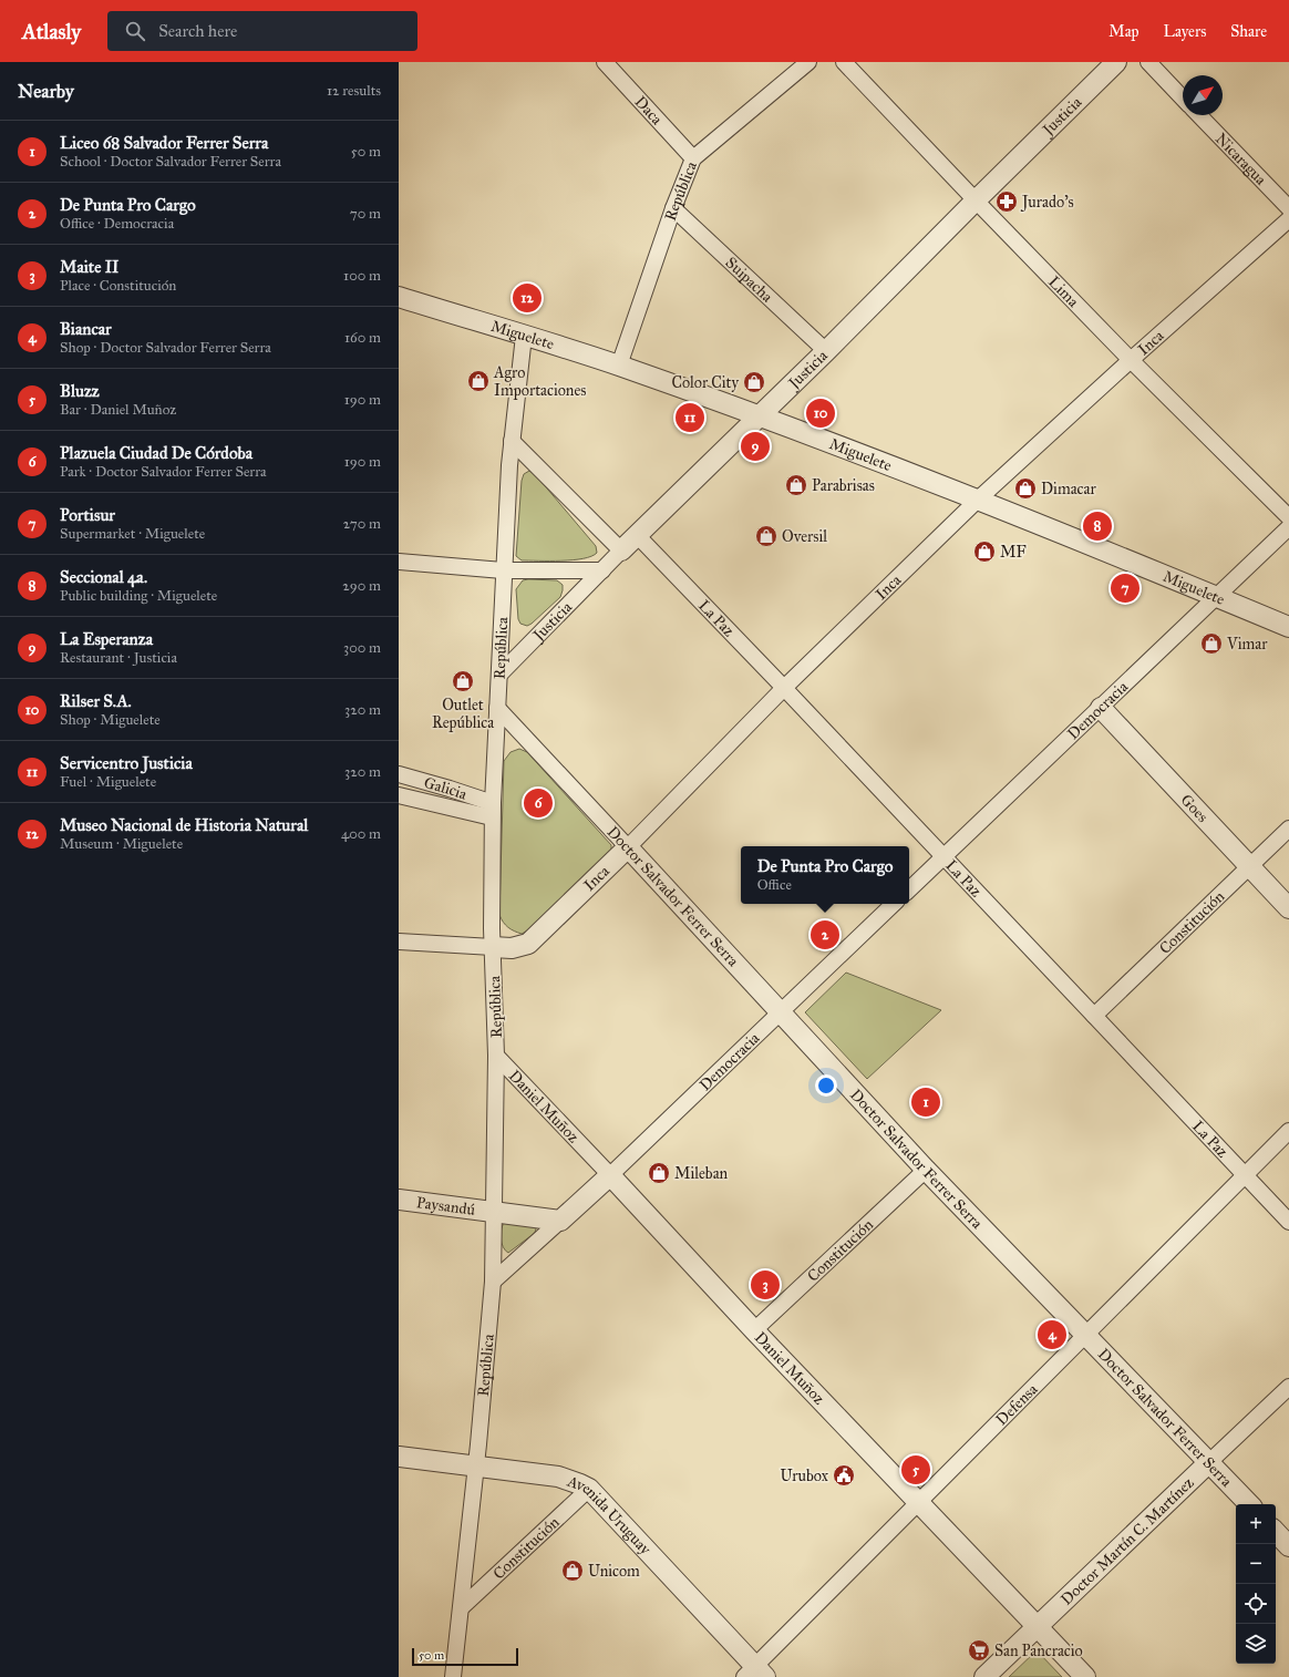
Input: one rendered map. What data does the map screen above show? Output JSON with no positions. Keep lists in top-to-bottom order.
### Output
{
  "streets": {
    "street": [
      "Daca",
      "Justicia",
      "Nicaragua",
      "República",
      "Suipacha",
      "Lima",
      "Miguelete",
      "Inca",
      "La Paz",
      "Democracia",
      "Galicia",
      "Goes",
      "Doctor Salvador Ferrer Serra",
      "Constitución",
      "Daniel Muñoz",
      "Paysandú",
      "Defensa",
      "Avenida Uruguay",
      "Doctor Martín C. Martínez"
    ]
  },
  "crossings": [
    ["Daca", "República"],
    ["Justicia", "República"],
    ["Justicia", "Suipacha"],
    ["Justicia", "Lima"],
    ["Justicia", "Miguelete"],
    ["Justicia", "La Paz"],
    ["República", "Suipacha"],
    ["República", "Miguelete"],
    ["República", "Inca"],
    ["República", "Democracia"],
    ["República", "Galicia"],
    ["República", "Doctor Salvador Ferrer Serra"],
    ["República", "Constitución"],
    ["República", "Daniel Muñoz"],
    ["República", "Paysandú"],
    ["República", "Avenida Uruguay"],
    ["Lima", "Inca"],
    ["Miguelete", "Inca"],
    ["Miguelete", "Democracia"],
    ["Inca", "La Paz"],
    ["Inca", "Doctor Salvador Ferrer Serra"],
    ["La Paz", "Democracia"],
    ["La Paz", "Constitución"],
    ["La Paz", "Defensa"],
    ["Democracia", "Goes"],
    ["Democracia", "Doctor Salvador Ferrer Serra"],
    ["Democracia", "Daniel Muñoz"],
    ["Goes", "Constitución"],
    ["Doctor Salvador Ferrer Serra", "Constitución"],
    ["Doctor Salvador Ferrer Serra", "Defensa"],
    ["Doctor Salvador Ferrer Serra", "Doctor Martín C. Martínez"],
    ["Constitución", "Daniel Muñoz"],
    ["Constitución", "Avenida Uruguay"],
    ["Daniel Muñoz", "Defensa"],
    ["Daniel Muñoz", "Doctor Martín C. Martínez"],
    ["Defensa", "Avenida Uruguay"]
  ],
  "places": {
    "pharmacy": ["Jurado's"],
    "shop": [
      "Agro Importaciones",
      "Color City",
      "Parabrisas",
      "Dimacar",
      "Oversil",
      "MF",
      "Vimar",
      "Outlet República",
      "Mileban",
      "Unicom"
    ],
    "public building": ["Urubox"],
    "supermarket": ["San Pancracio"]
  },
  "scale_bar": "50 m",
  "north": "top right",
  "page": {
    "header": "Atlasly",
    "search": "Search here",
    "nav": ["Map", "Layers", "Share"],
    "heading": ["Nearby", "12 results"],
    "list": [
      {
        "mark": "1",
        "name": "Liceo 68 Salvador Ferrer Serra",
        "note": "School · Doctor Salvador Ferrer Serra",
        "value": "50 m"
      },
      {
        "mark": "2",
        "name": "De Punta Pro Cargo",
        "note": "Office · Democracia",
        "value": "70 m"
      },
      {
        "mark": "3",
        "name": "Maite II",
        "note": "Place · Constitución",
        "value": "100 m"
      },
      {
        "mark": "4",
        "name": "Biancar",
        "note": "Shop · Doctor Salvador Ferrer Serra",
        "value": "160 m"
      },
      {
        "mark": "5",
        "name": "Bluzz",
        "note": "Bar · Daniel Muñoz",
        "value": "190 m"
      },
      {
        "mark": "6",
        "name": "Plazuela Ciudad De Córdoba",
        "note": "Park · Doctor Salvador Ferrer Serra",
        "value": "190 m"
      },
      {
        "mark": "7",
        "name": "Portisur",
        "note": "Supermarket · Miguelete",
        "value": "270 m"
      },
      {
        "mark": "8",
        "name": "Seccional 4a.",
        "note": "Public building · Miguelete",
        "value": "290 m"
      },
      {
        "mark": "9",
        "name": "La Esperanza",
        "note": "Restaurant · Justicia",
        "value": "300 m"
      },
      {
        "mark": "10",
        "name": "Rilser S.A.",
        "note": "Shop · Miguelete",
        "value": "320 m"
      },
      {
        "mark": "11",
        "name": "Servicentro Justicia",
        "note": "Fuel · Miguelete",
        "value": "320 m"
      },
      {
        "mark": "12",
        "name": "Museo Nacional de Historia Natural",
        "note": "Museum · Miguelete",
        "value": "400 m"
      }
    ],
    "pins": [
      "12",
      "10",
      "11",
      "9",
      "8",
      "7",
      "6",
      "2",
      "1",
      "3",
      "4",
      "5"
    ],
    "popup": ["De Punta Pro Cargo", "Office"],
    "map_buttons": ["+", "−"],
    "scale": "50 m"
  }
}
